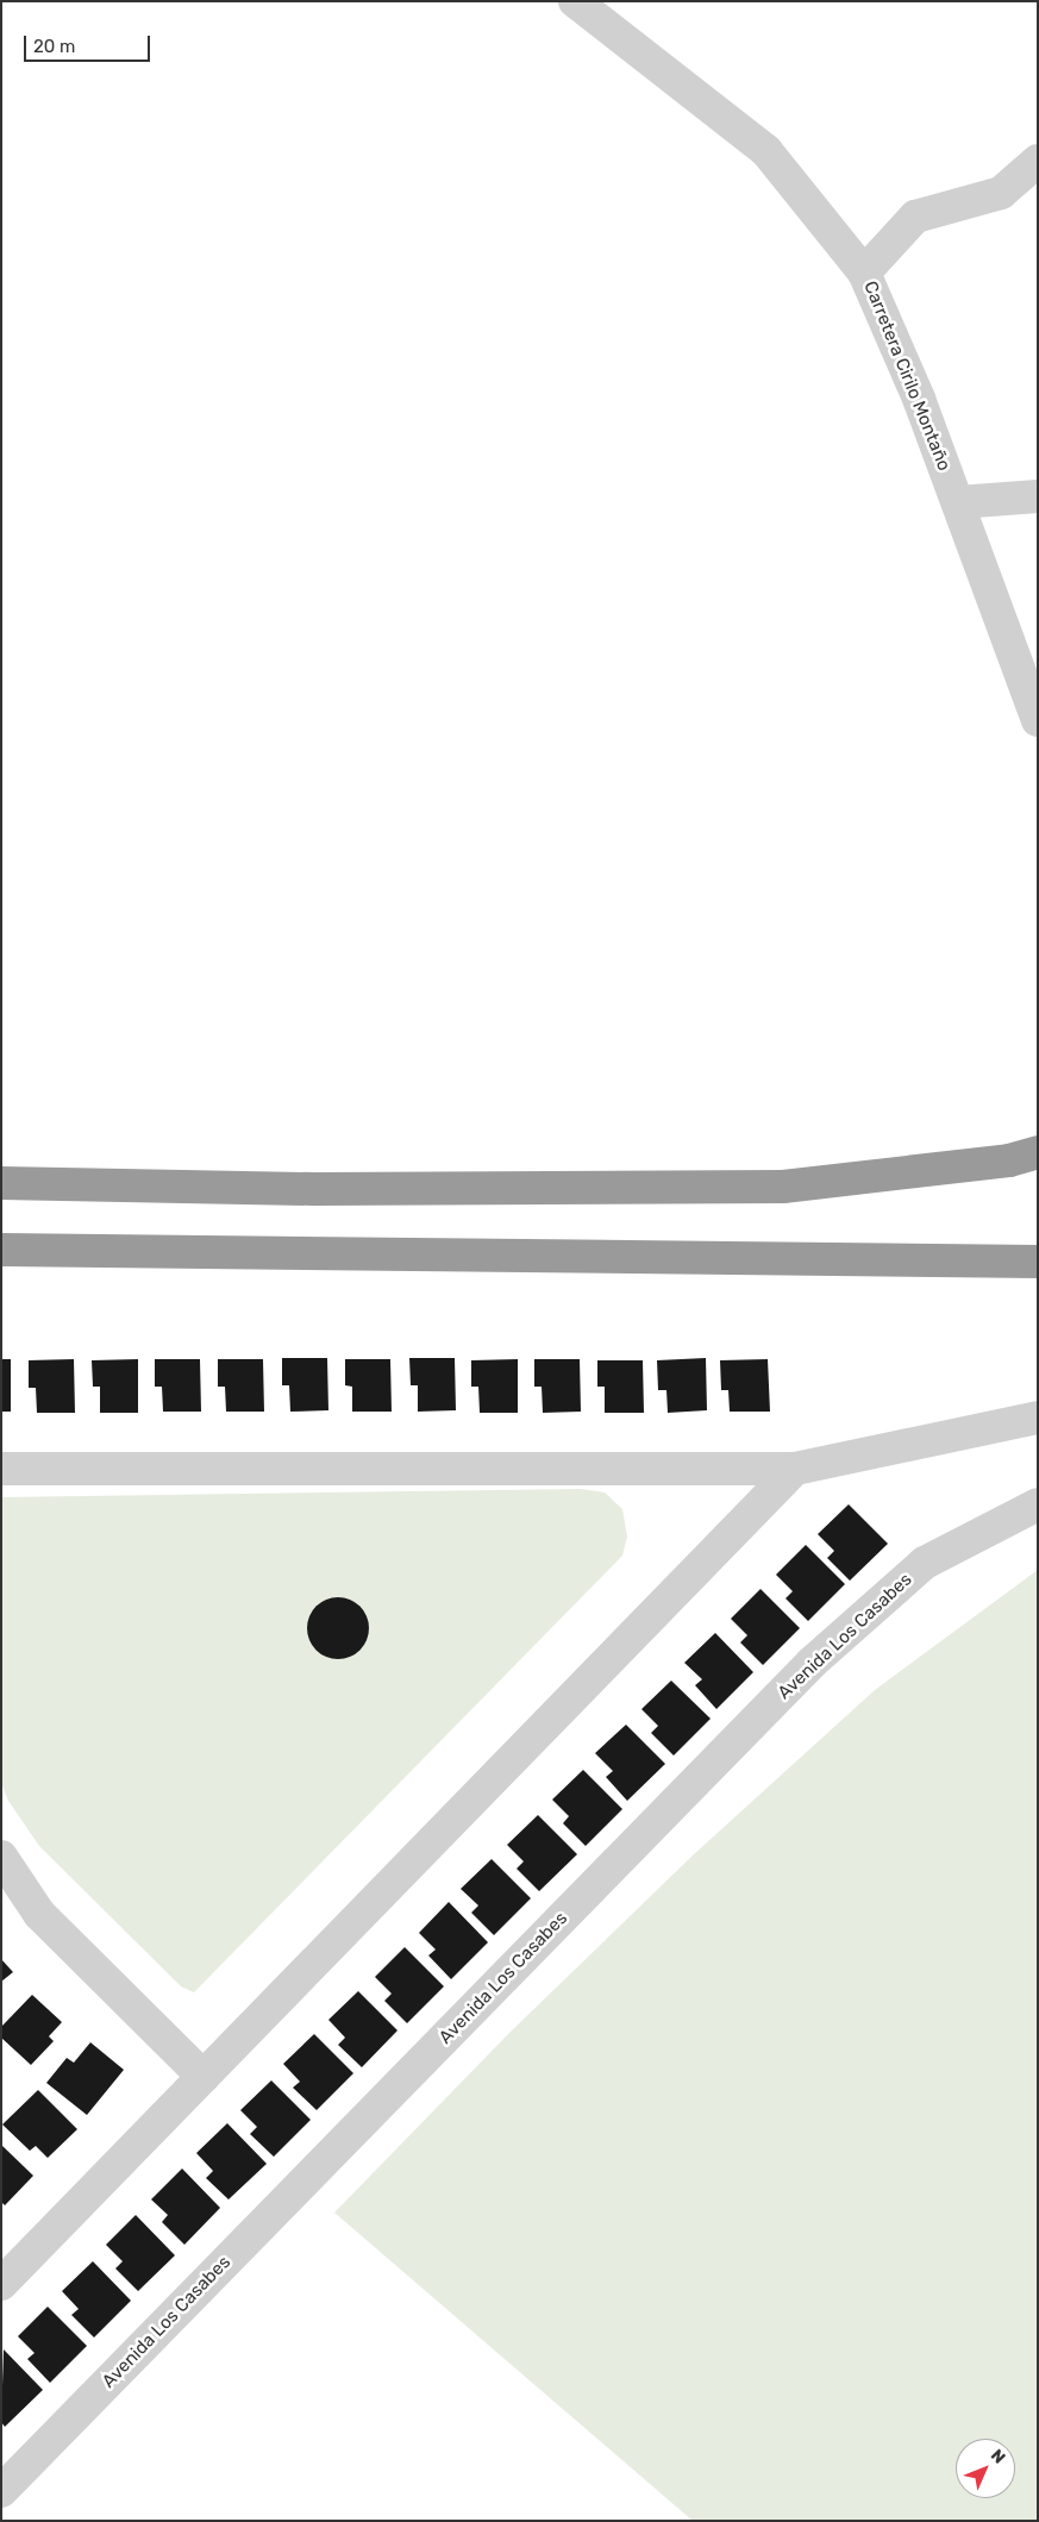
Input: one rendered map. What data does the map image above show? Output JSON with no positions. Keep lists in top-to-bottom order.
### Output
{
  "streets": {
    "street": ["Carretera Cirilo Montaño", "Avenida Los Casabes"]
  },
  "scale_bar": "20 m",
  "north": "top right"
}
